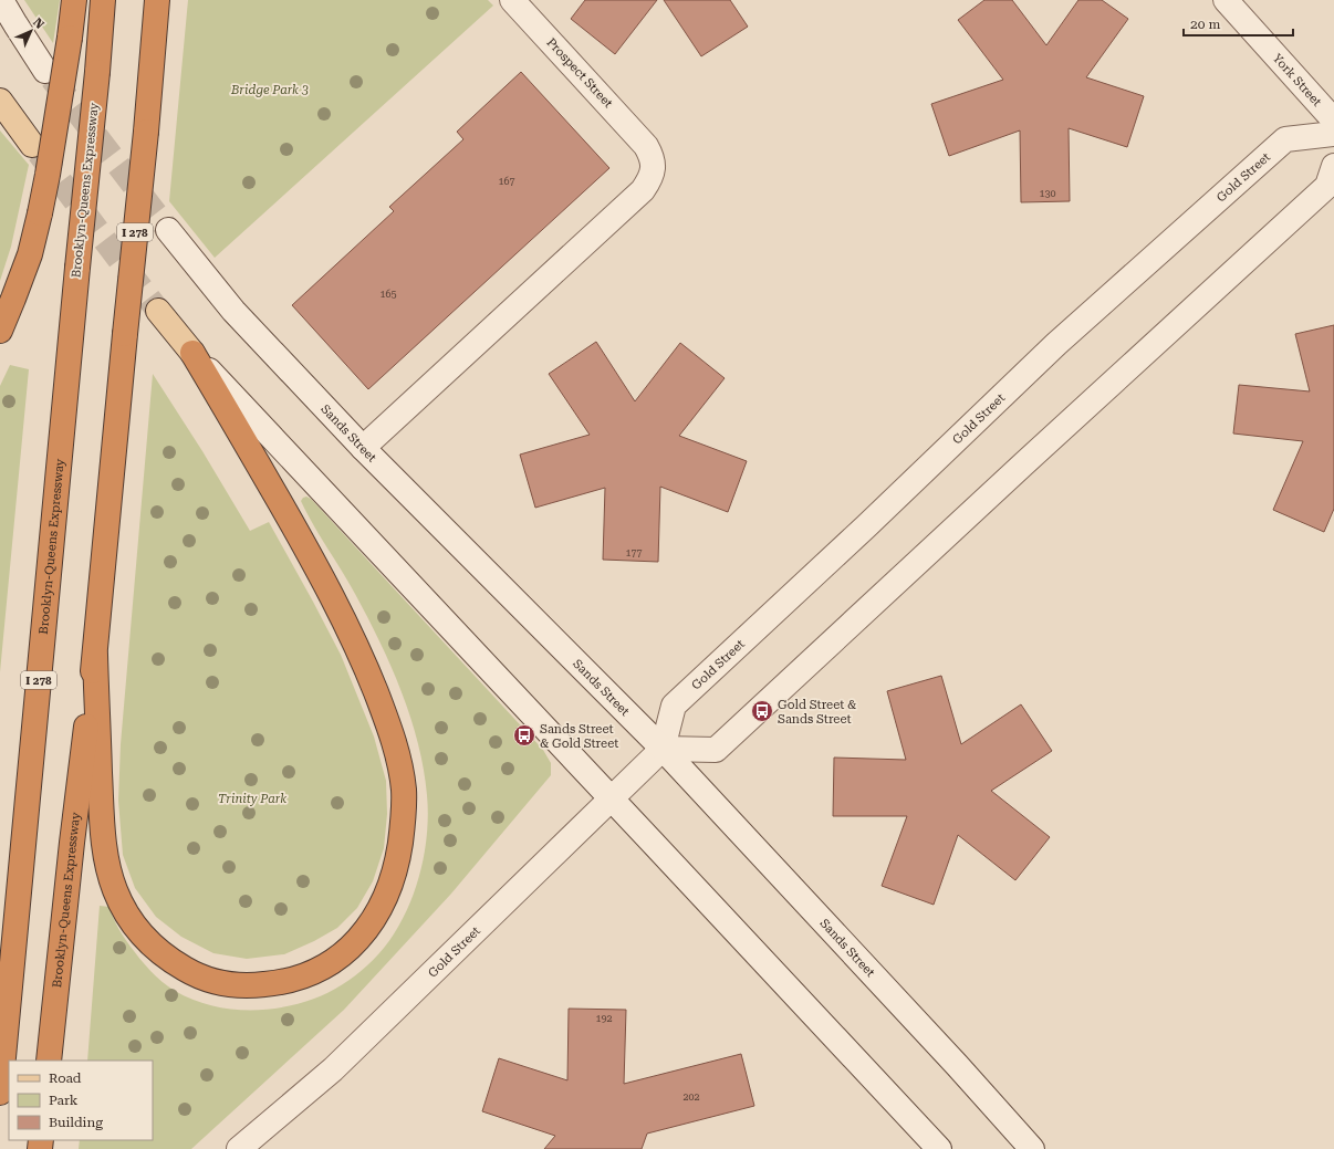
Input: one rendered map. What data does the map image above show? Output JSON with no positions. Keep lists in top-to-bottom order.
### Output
{
  "streets": {
    "highway": ["Brooklyn-Queens Expressway", "I 278"],
    "street": [
      "Prospect Street",
      "York Street",
      "Gold Street",
      "Sands Street"
    ]
  },
  "crossings": [
    ["Prospect Street", "Sands Street"],
    ["Gold Street", "Sands Street"]
  ],
  "parks": ["Bridge Park 3", "Trinity Park"],
  "places": {
    "bus stop": ["Gold Street & Sands Street", "Sands Street & Gold Street"]
  },
  "house_numbers": [
    "167",
    "130",
    "165",
    "177",
    "192",
    "202"
  ],
  "legend": ["Road", "Park", "Building"],
  "scale_bar": "20 m",
  "north": "top right"
}
